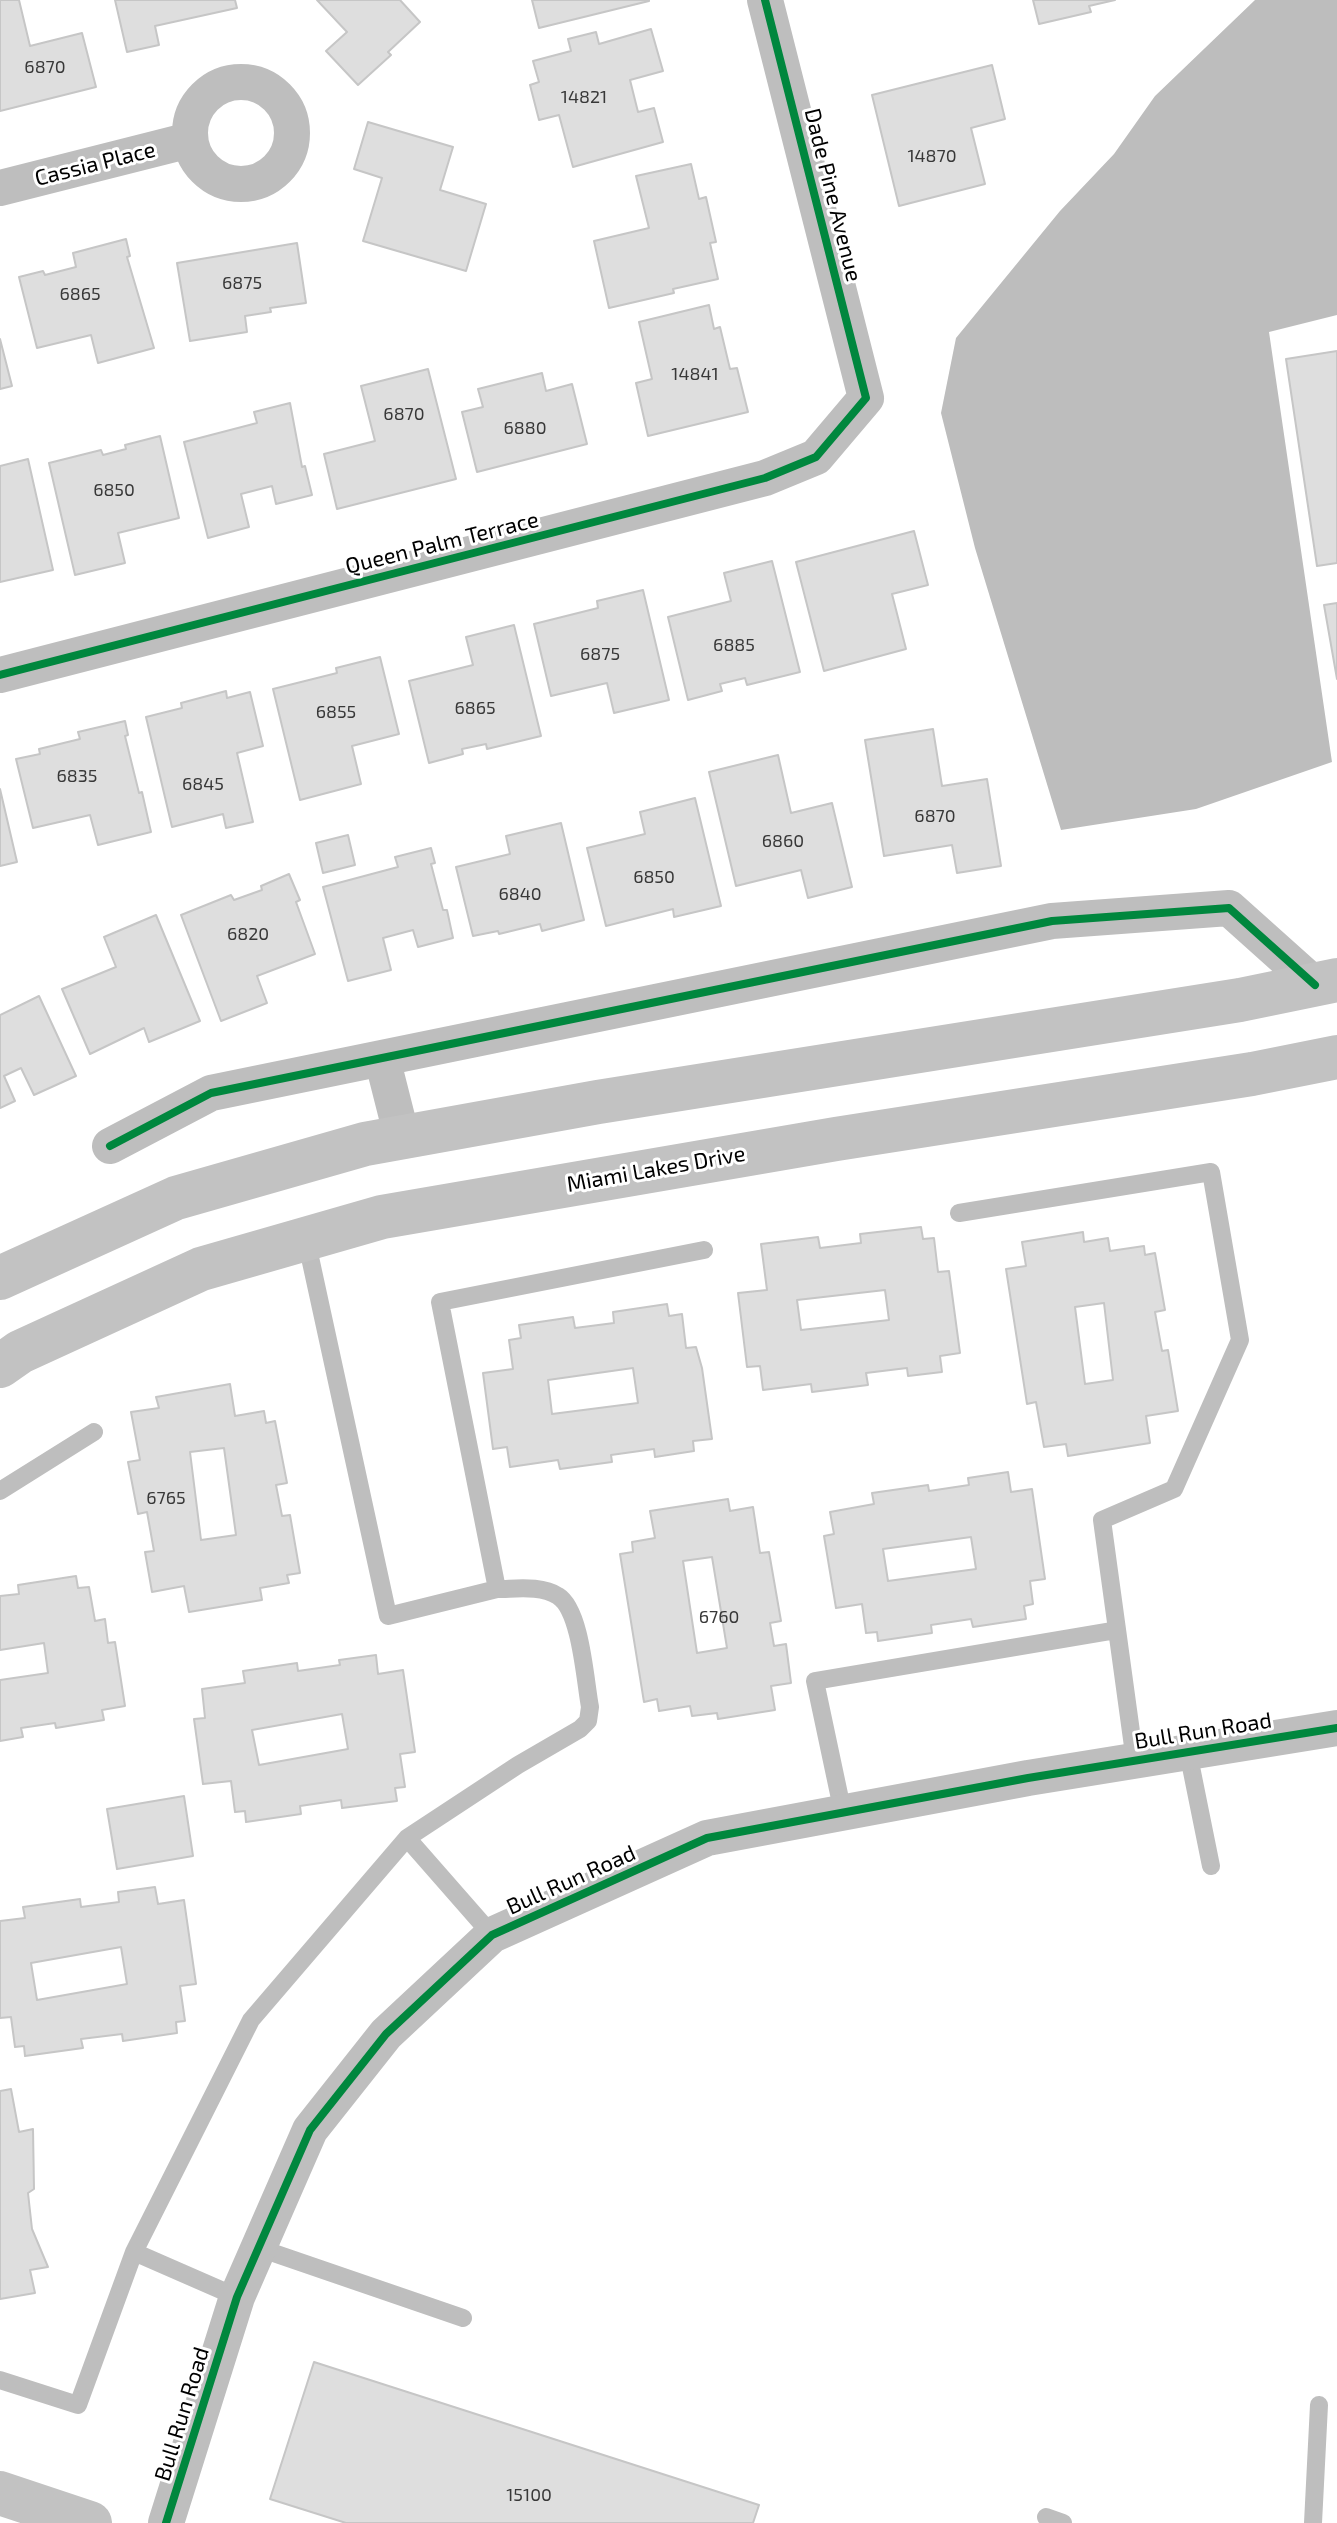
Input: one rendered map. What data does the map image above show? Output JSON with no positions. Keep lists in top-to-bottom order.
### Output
{
  "streets": {
    "main road": ["Miami Lakes Drive"],
    "street": [
      "Cassia Place",
      "Dade Pine Avenue",
      "Queen Palm Terrace",
      "Bull Run Road"
    ]
  },
  "crossings": [
    ["Dade Pine Avenue", "Queen Palm Terrace"]
  ],
  "house_numbers": [
    "6870",
    "14821",
    "14870",
    "6875",
    "6865",
    "14841",
    "6870",
    "6880",
    "6850",
    "6885",
    "6875",
    "6865",
    "6855",
    "6835",
    "6845",
    "6870",
    "6860",
    "6850",
    "6840",
    "6820",
    "6765",
    "6760",
    "15100"
  ]
}
